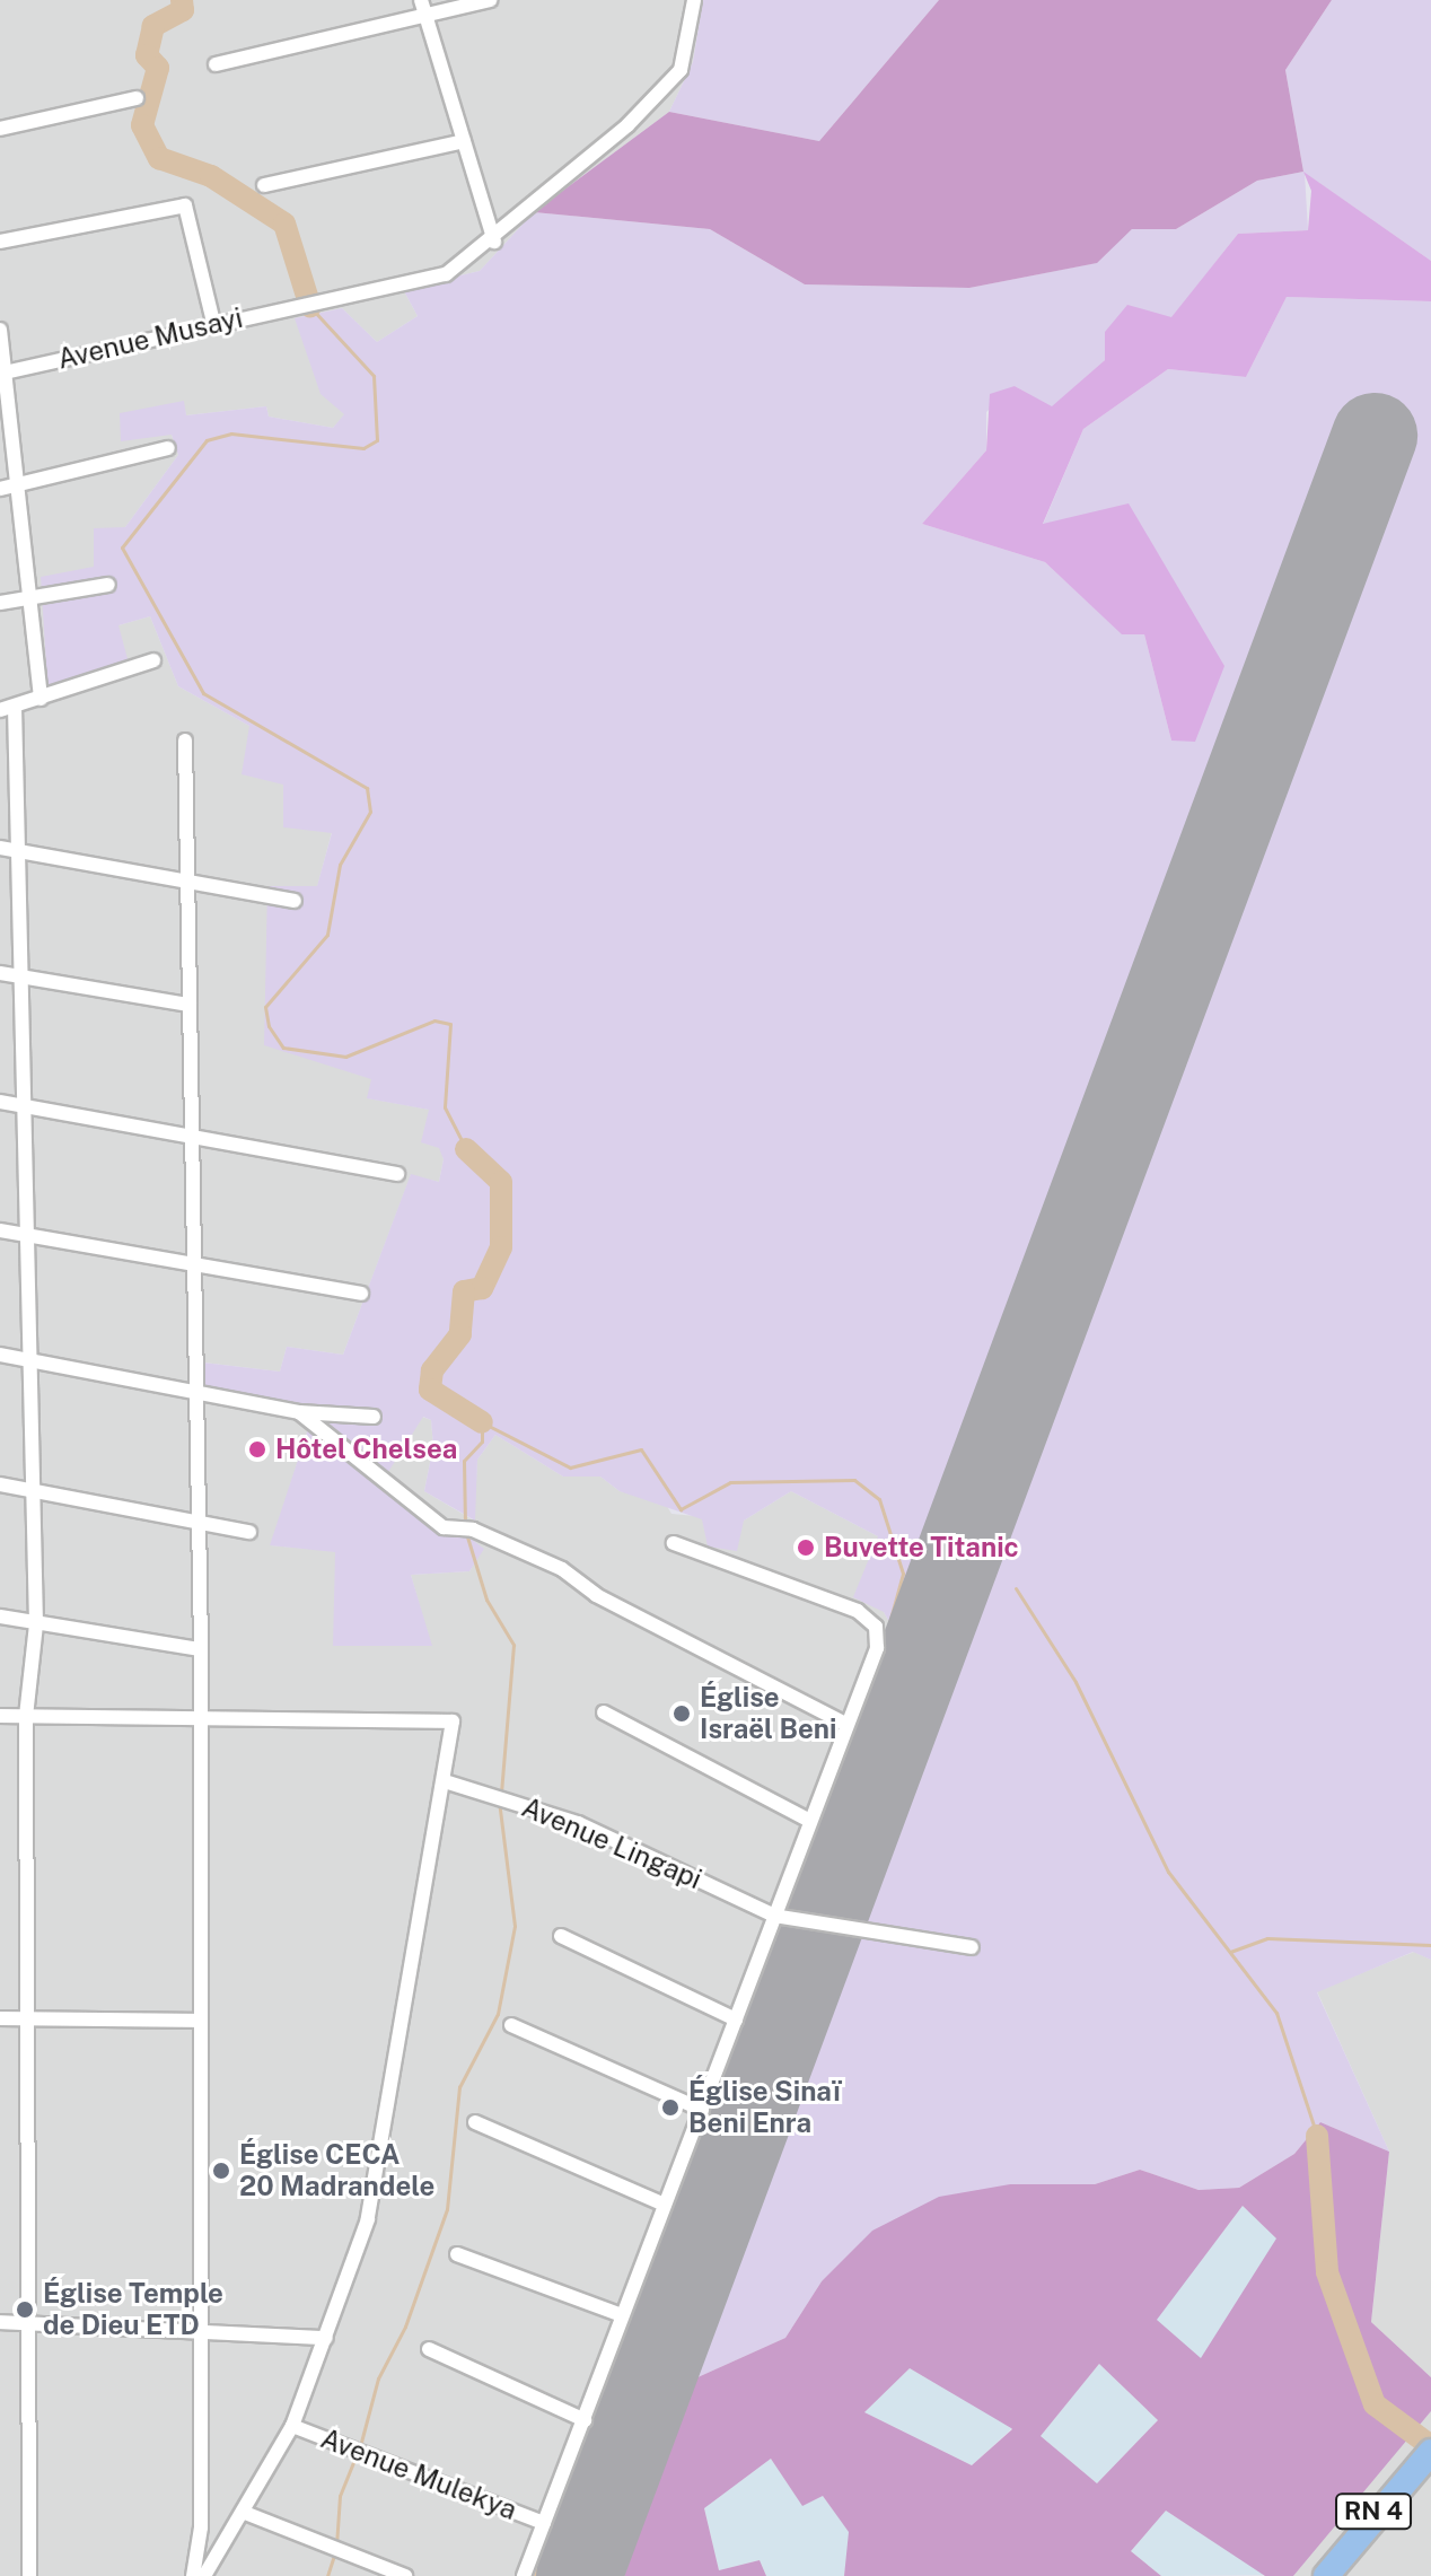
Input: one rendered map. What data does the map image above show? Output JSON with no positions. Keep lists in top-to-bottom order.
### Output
{
  "streets": {
    "highway": ["RN 4"],
    "street": ["Avenue Musayi", "Avenue Lingapi", "Avenue Mulekya"]
  },
  "places": [
    "Hôtel Chelsea",
    "Buvette Titanic",
    "Église Israël Beni",
    "Église Sinaï Beni Enra",
    "Église CECA 20 Madrandele",
    "Église Temple de Dieu ETD"
  ]
}
